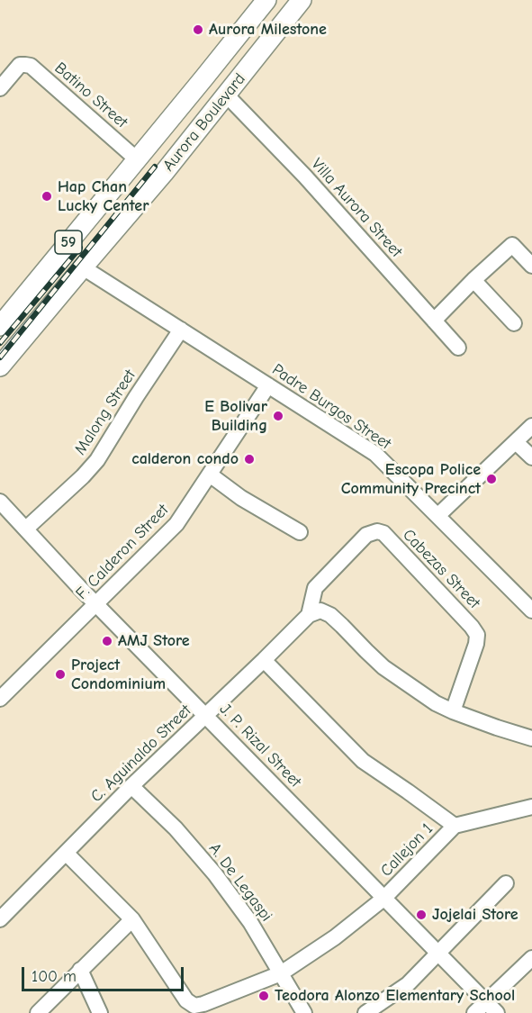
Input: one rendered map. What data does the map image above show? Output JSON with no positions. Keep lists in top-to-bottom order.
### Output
{
  "streets": {
    "main road": ["Aurora Boulevard", "59"],
    "street": [
      "Batino Street",
      "Villa Aurora Street",
      "Padre Burgos Street",
      "Malong Street",
      "F. Calderon Street",
      "Cabezas Street",
      "J. P. Rizal Street",
      "C. Aguinaldo Street",
      "Callejon 1",
      "A. De Legaspi"
    ]
  },
  "crossings": [
    ["Batino Street", "Aurora Boulevard"],
    ["Aurora Boulevard", "Villa Aurora Street"],
    ["Aurora Boulevard", "Padre Burgos Street"],
    ["Padre Burgos Street", "Malong Street"],
    ["Padre Burgos Street", "F. Calderon Street"],
    ["Malong Street", "J. P. Rizal Street"],
    ["F. Calderon Street", "J. P. Rizal Street"],
    ["Cabezas Street", "C. Aguinaldo Street"],
    ["J. P. Rizal Street", "C. Aguinaldo Street"],
    ["J. P. Rizal Street", "Callejon 1"],
    ["C. Aguinaldo Street", "A. De Legaspi"],
    ["Callejon 1", "A. De Legaspi"]
  ],
  "places": [
    "Aurora Milestone",
    "Hap Chan Lucky Center",
    "E Bolivar Building",
    "calderon condo",
    "Escopa Police Community Precinct",
    "AMJ Store",
    "Project Condominium",
    "Jojelai Store",
    "Teodora Alonzo Elementary School"
  ],
  "scale_bar": "100 m"
}
